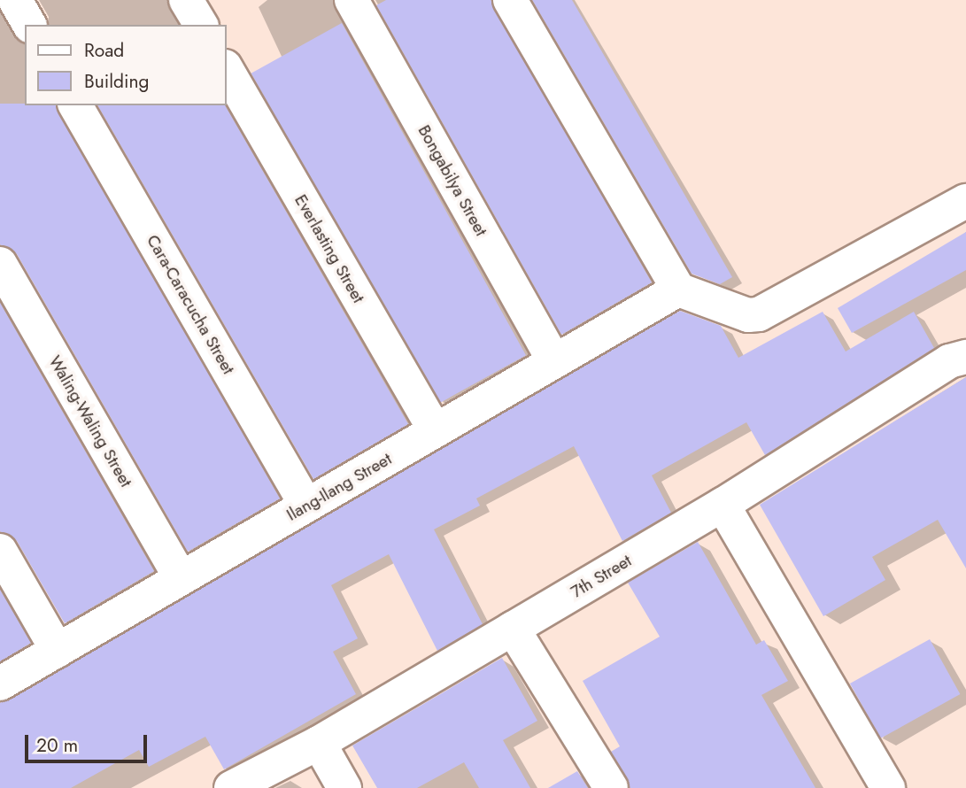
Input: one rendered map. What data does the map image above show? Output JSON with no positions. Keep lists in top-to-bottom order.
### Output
{
  "streets": {
    "street": [
      "Bongabilya Street",
      "Everlasting Street",
      "Cara-Caracucha Street",
      "Waling-Waling Street",
      "Ilang-Ilang Street",
      "7th Street"
    ]
  },
  "crossings": [
    ["Bongabilya Street", "Ilang-Ilang Street"],
    ["Everlasting Street", "Ilang-Ilang Street"],
    ["Cara-Caracucha Street", "Ilang-Ilang Street"],
    ["Waling-Waling Street", "Ilang-Ilang Street"]
  ],
  "legend": ["Road", "Building"],
  "scale_bar": "20 m"
}
